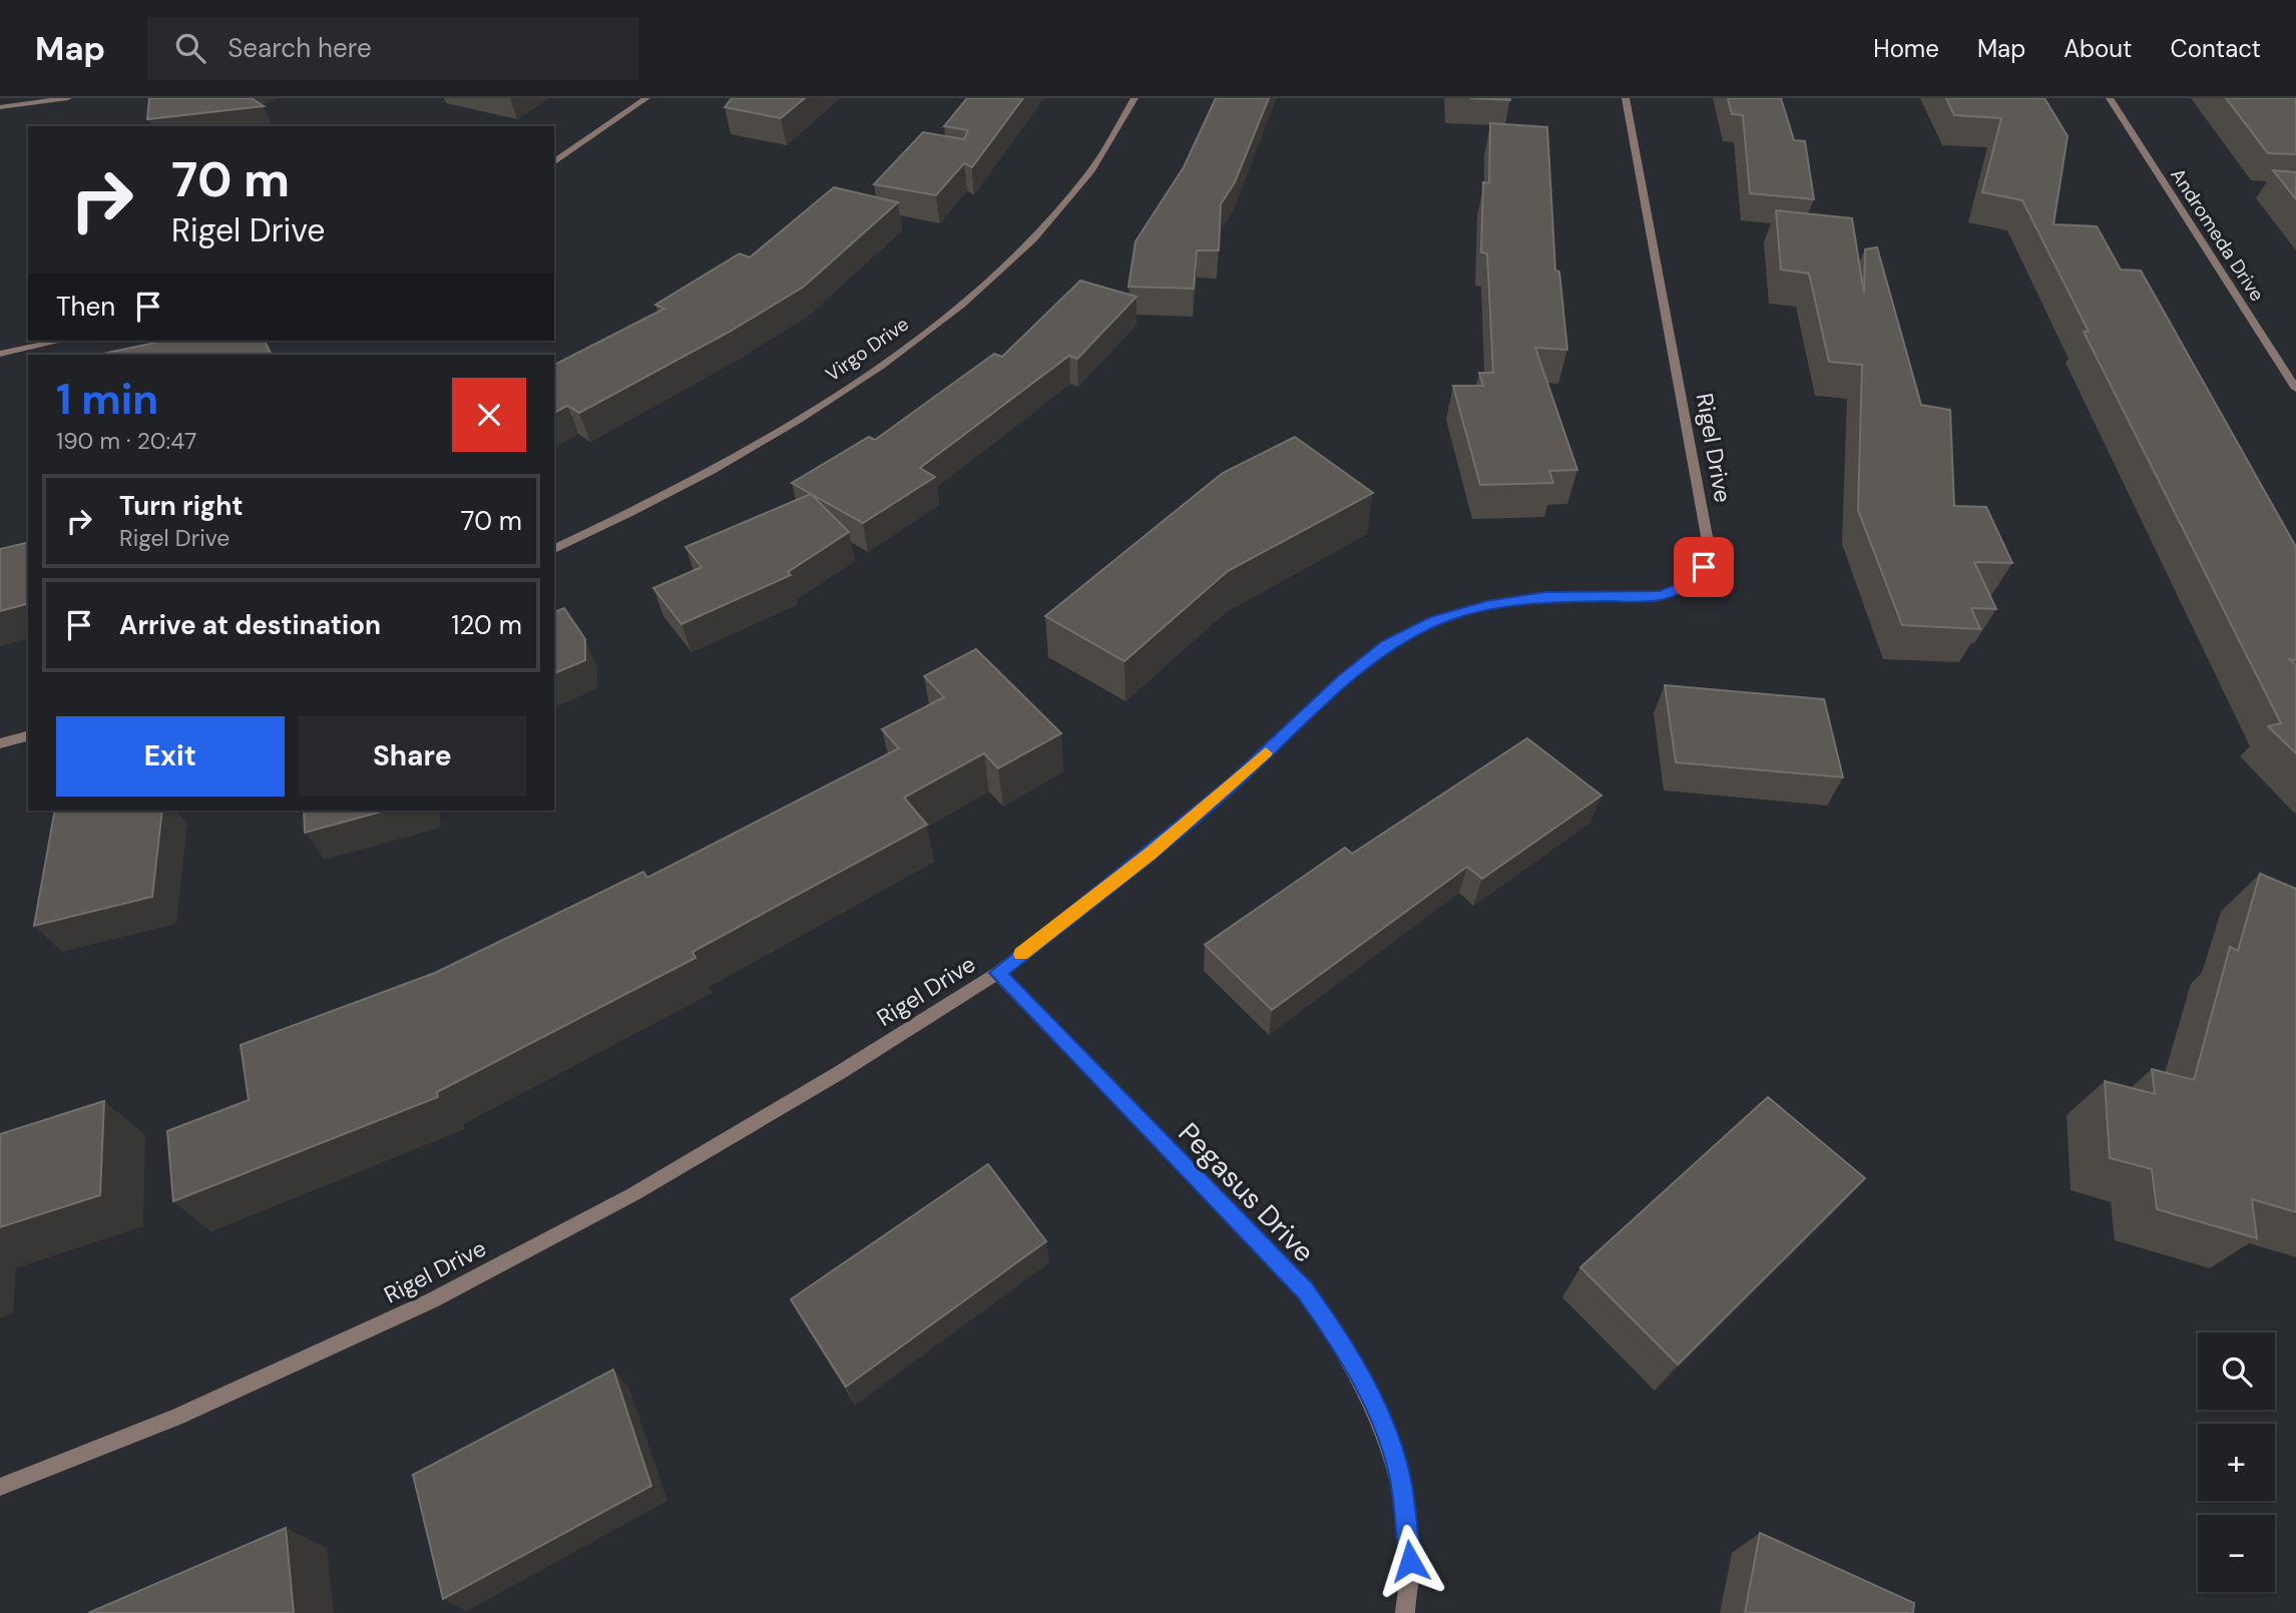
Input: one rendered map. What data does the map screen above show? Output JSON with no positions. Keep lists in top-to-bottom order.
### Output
{
  "streets": {
    "street": [
      "Andromeda Drive",
      "Virgo Drive",
      "Rigel Drive",
      "Pegasus Drive"
    ]
  },
  "crossings": [
    ["Rigel Drive", "Pegasus Drive"]
  ],
  "page": {
    "header": "Map",
    "search": "Search here",
    "nav": [
      "Home",
      "Map",
      "About",
      "Contact"
    ],
    "turn": ["70 m", "Rigel Drive"],
    "then": "Then",
    "heading": ["1 min", "190 m · 20:47"],
    "list": [
      {
        "name": "Turn right",
        "note": "Rigel Drive",
        "value": "70 m"
      },
      {
        "name": "Arrive at destination",
        "value": "120 m"
      }
    ],
    "buttons": ["Exit", "Share"],
    "map_buttons": ["+", "−"]
  }
}
